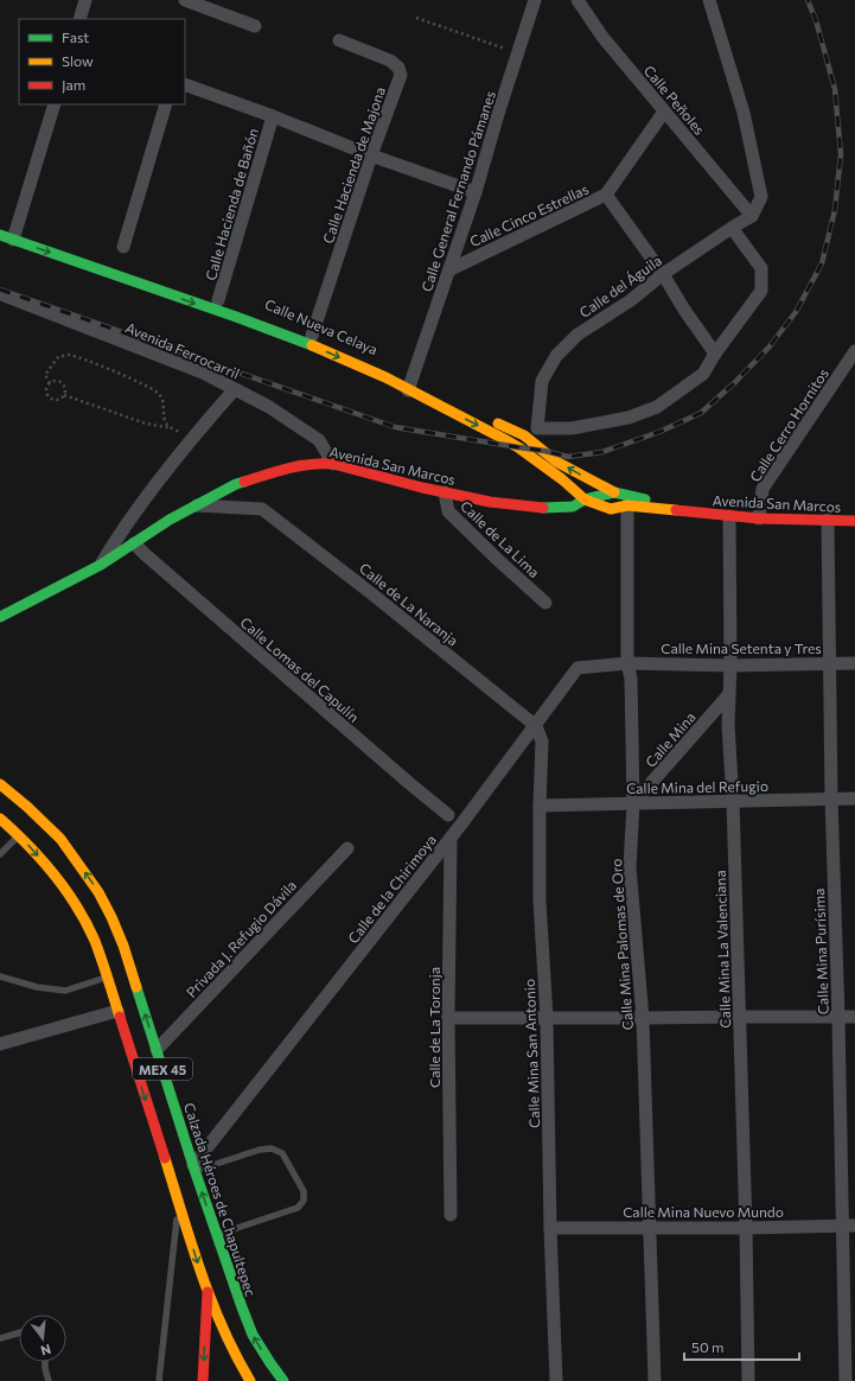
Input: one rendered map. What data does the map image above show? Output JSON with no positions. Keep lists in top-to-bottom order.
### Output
{
  "streets": {
    "main road": [
      "Calle Nueva Celaya",
      "Avenida San Marcos",
      "MEX 45",
      "Calzada Héroes de Chapultepec"
    ],
    "street": [
      "Calle Peñoles",
      "Calle Hacienda de Majona",
      "Calle General Fernando Pámanes",
      "Calle Hacienda de Bañón",
      "Calle Cinco Estrellas",
      "Calle del Águila",
      "Avenida Ferrocarril",
      "Calle Cerro Hornitos",
      "Calle de La Lima",
      "Calle de La Naranja",
      "Calle Mina Setenta y Tres",
      "Calle Lomas del Capulín",
      "Calle Mina",
      "Calle Mina del Refugio",
      "Calle de la Chirimoya",
      "Privada J. Refugio Dávila",
      "Calle Mina Palomas de Oro",
      "Calle Mina La Valenciana",
      "Calle Mina Purísima",
      "Calle de La Toronja",
      "Calle Mina San Antonio",
      "Calle Mina Nuevo Mundo"
    ]
  },
  "crossings": [
    ["Calle Peñoles", "Calle Cinco Estrellas"],
    ["Calle Peñoles", "Calle del Águila"],
    ["Calle Hacienda de Majona", "Calle Nueva Celaya"],
    ["Calle General Fernando Pámanes", "Calle Cinco Estrellas"],
    ["Calle General Fernando Pámanes", "Calle Nueva Celaya"],
    ["Calle Hacienda de Bañón", "Calle Nueva Celaya"],
    ["Calle Nueva Celaya", "Avenida San Marcos"],
    ["Avenida Ferrocarril", "Avenida San Marcos"],
    ["Calle Cerro Hornitos", "Avenida San Marcos"],
    ["Avenida San Marcos", "Calle de La Lima"],
    ["Avenida San Marcos", "Calle de La Naranja"],
    ["Avenida San Marcos", "Calle Lomas del Capulín"],
    ["Avenida San Marcos", "Calle Mina Palomas de Oro"],
    ["Avenida San Marcos", "Calle Mina La Valenciana"],
    ["Avenida San Marcos", "Calle Mina Purísima"],
    ["Calle de La Naranja", "Calle de la Chirimoya"],
    ["Calle de La Naranja", "Calle Mina San Antonio"],
    ["Calle Mina Setenta y Tres", "Calle de la Chirimoya"],
    ["Calle Mina Setenta y Tres", "Calle Mina Palomas de Oro"],
    ["Calle Mina Setenta y Tres", "Calle Mina La Valenciana"],
    ["Calle Mina Setenta y Tres", "Calle Mina Purísima"],
    ["Calle Mina", "Calle Mina del Refugio"],
    ["Calle Mina", "Calle Mina Palomas de Oro"],
    ["Calle Mina", "Calle Mina La Valenciana"],
    ["Calle Mina del Refugio", "Calle Mina Palomas de Oro"],
    ["Calle Mina del Refugio", "Calle Mina La Valenciana"],
    ["Calle Mina del Refugio", "Calle Mina Purísima"],
    ["Calle Mina del Refugio", "Calle Mina San Antonio"],
    ["Calle de la Chirimoya", "Calle Mina Palomas de Oro"],
    ["Calle de la Chirimoya", "Calle de La Toronja"],
    ["Calle de la Chirimoya", "Calle Mina San Antonio"],
    ["Calle de la Chirimoya", "Calzada Héroes de Chapultepec"],
    ["Privada J. Refugio Dávila", "Calzada Héroes de Chapultepec"],
    ["Calle Mina Palomas de Oro", "Calle Mina Nuevo Mundo"],
    ["Calle Mina La Valenciana", "Calle Mina Nuevo Mundo"],
    ["Calle Mina Purísima", "Calle Mina Nuevo Mundo"],
    ["Calle Mina San Antonio", "Calle Mina Nuevo Mundo"]
  ],
  "legend": ["Fast", "Slow", "Jam"],
  "scale_bar": "50 m",
  "north": "bottom"
}
